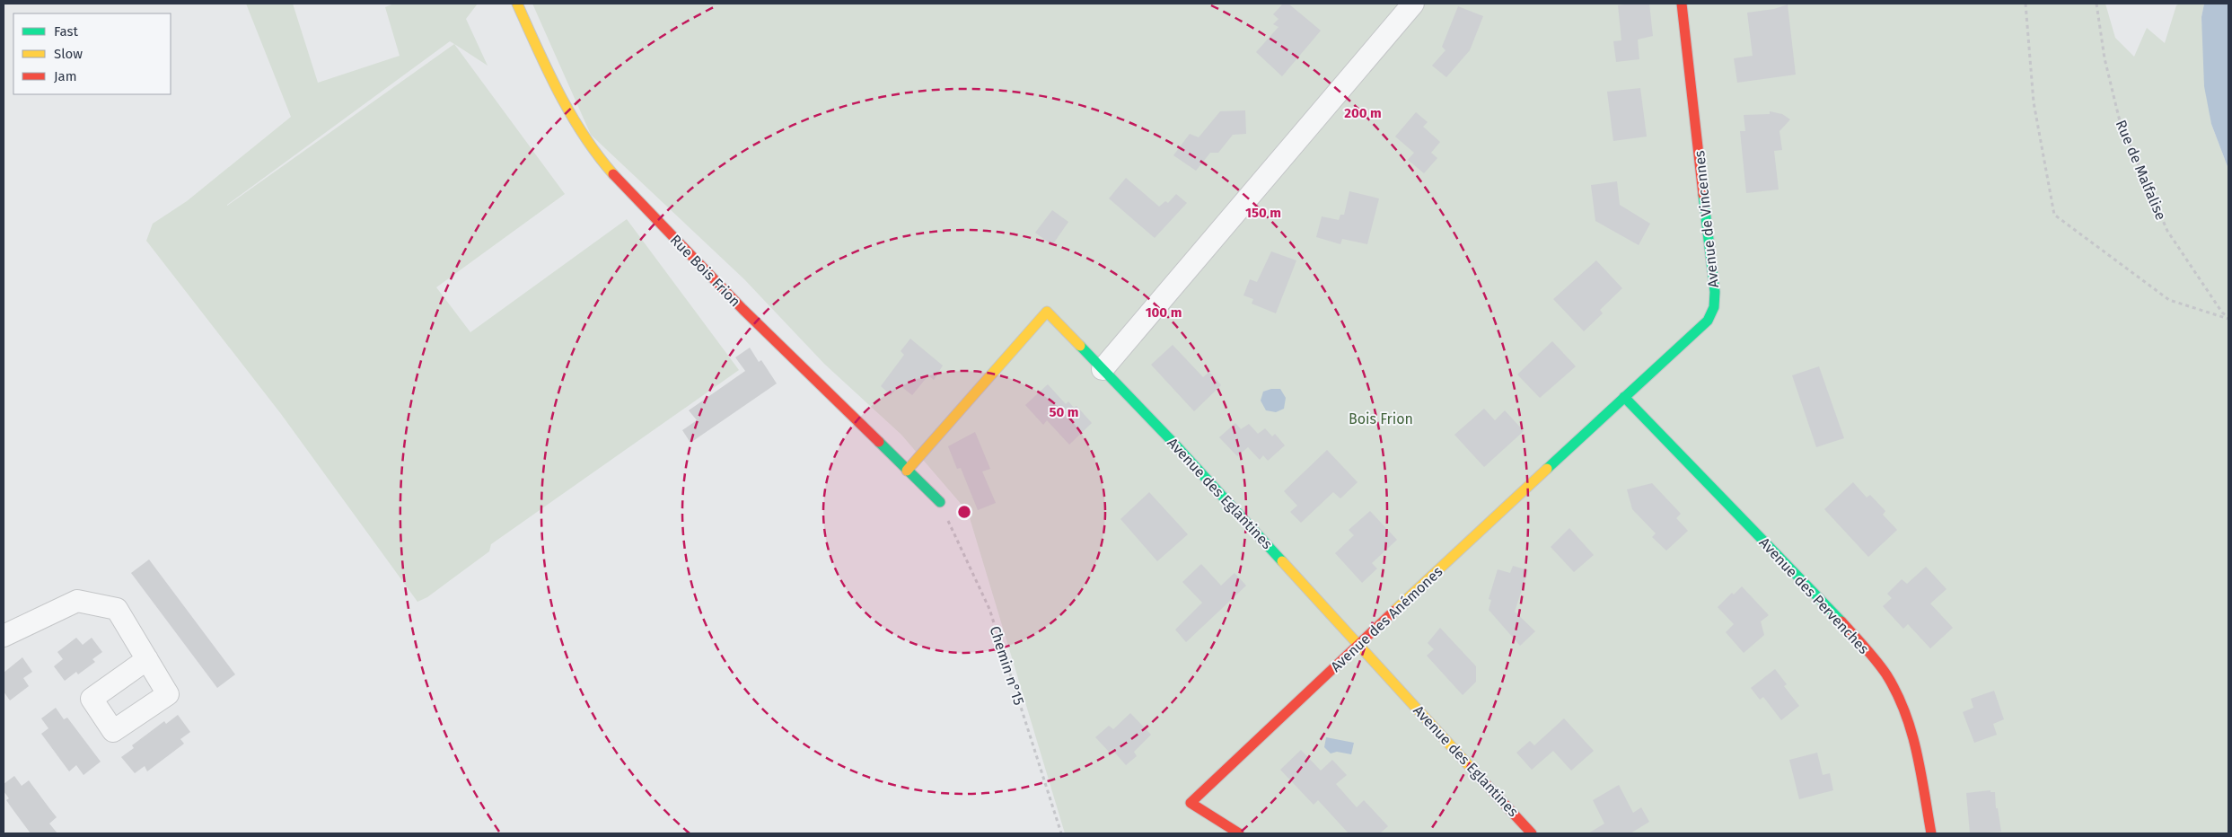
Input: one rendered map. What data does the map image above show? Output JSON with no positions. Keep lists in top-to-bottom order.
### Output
{
  "streets": {
    "street": [
      "Avenue de Vincennes",
      "Rue Bois Frion",
      "Avenue des Eglantines",
      "Avenue des Pervenches",
      "Avenue des Anémones"
    ],
    "path": ["Rue de Malfalise", "Chemin n°15"]
  },
  "crossings": [
    ["Avenue de Vincennes", "Avenue des Pervenches"],
    ["Avenue de Vincennes", "Avenue des Anémones"],
    ["Rue Bois Frion", "Avenue des Eglantines"],
    ["Rue Bois Frion", "Chemin n°15"],
    ["Avenue des Eglantines", "Avenue des Anémones"],
    ["Avenue des Pervenches", "Avenue des Anémones"]
  ],
  "parks": ["Bois Frion"],
  "legend": ["Fast", "Slow", "Jam"],
  "rings": [
    "200 m",
    "150 m",
    "100 m",
    "50 m"
  ]
}
